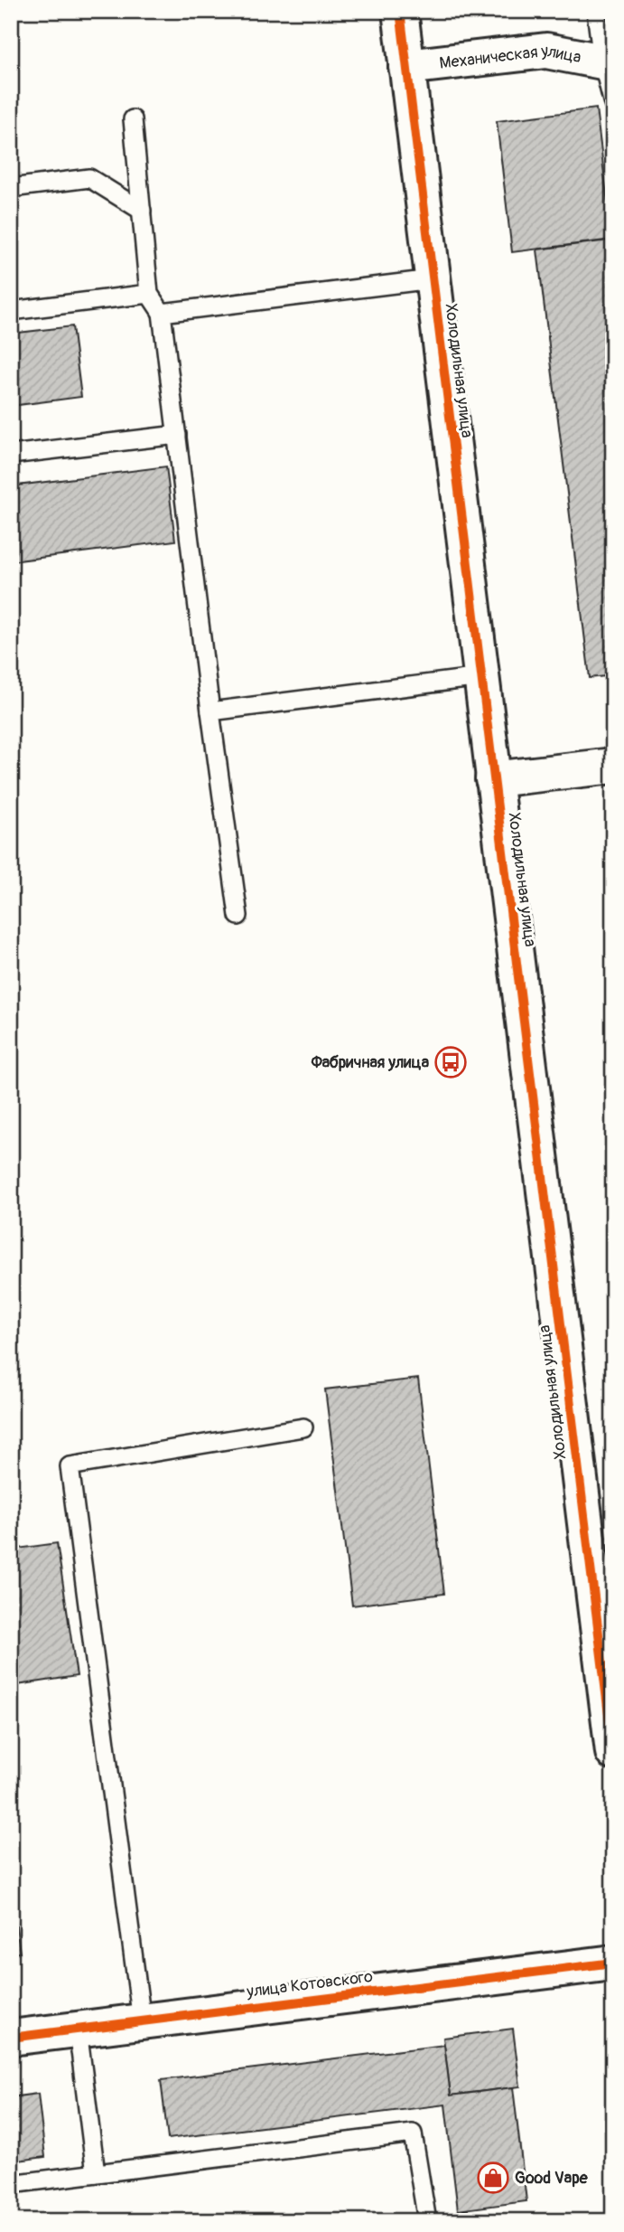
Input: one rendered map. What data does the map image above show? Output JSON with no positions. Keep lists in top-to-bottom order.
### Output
{
  "streets": {
    "street": ["Механическая улица", "Холодильная улица", "улица Котовского"]
  },
  "crossings": [
    ["Механическая улица", "Холодильная улица"]
  ],
  "places": {
    "bus stop": ["Фабричная улица"],
    "shop": ["Good Vape"]
  }
}
